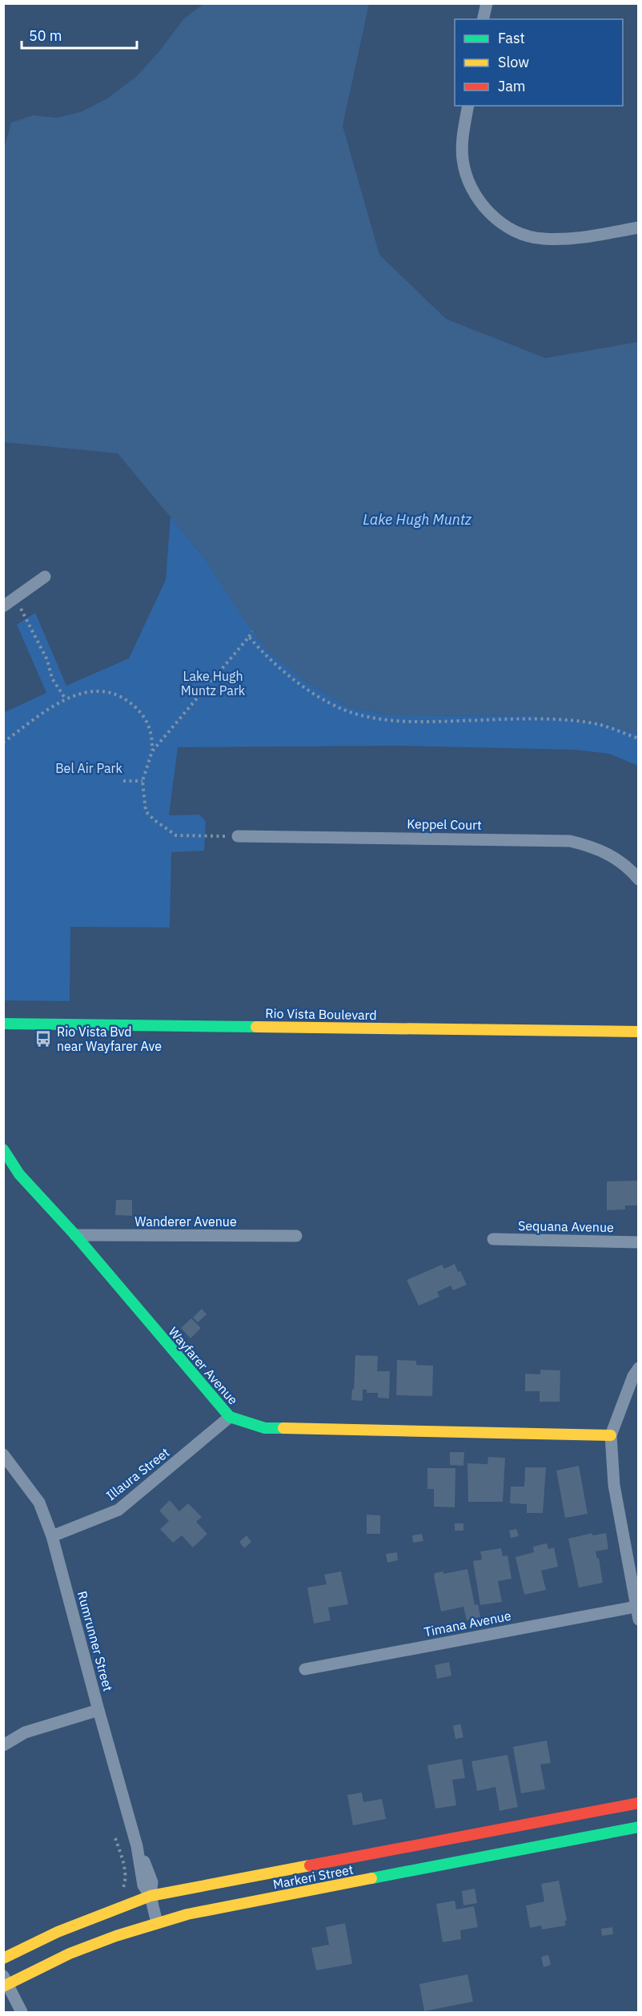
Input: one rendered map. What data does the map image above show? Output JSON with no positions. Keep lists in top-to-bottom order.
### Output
{
  "streets": {
    "street": [
      "Keppel Court",
      "Rio Vista Boulevard",
      "Wanderer Avenue",
      "Sequana Avenue",
      "Wayfarer Avenue",
      "Illaura Street",
      "Timana Avenue",
      "Rumrunner Street",
      "Markeri Street"
    ]
  },
  "crossings": [
    ["Wanderer Avenue", "Wayfarer Avenue"],
    ["Wayfarer Avenue", "Illaura Street"],
    ["Illaura Street", "Rumrunner Street"],
    ["Rumrunner Street", "Markeri Street"]
  ],
  "water": ["Lake Hugh Muntz"],
  "parks": ["Lake Hugh Muntz Park", "Bel Air Park"],
  "places": {
    "bus stop": ["Rio Vista Bvd near Wayfarer Ave"]
  },
  "legend": ["Fast", "Slow", "Jam"],
  "scale_bar": "50 m"
}
